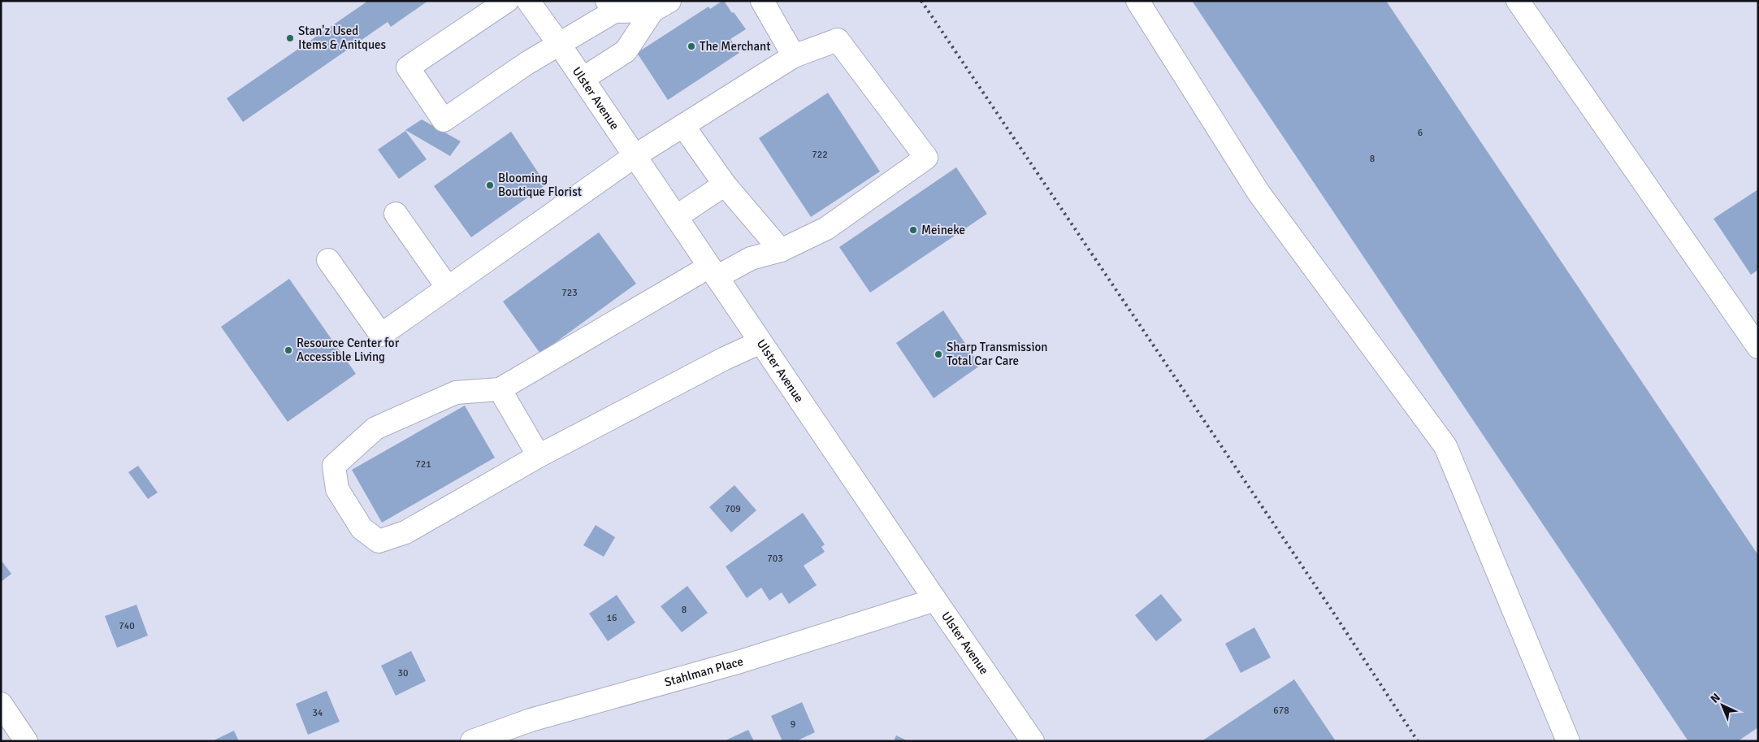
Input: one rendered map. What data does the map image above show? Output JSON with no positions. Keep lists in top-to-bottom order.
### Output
{
  "streets": {
    "main road": ["Ulster Avenue", "Stahlman Place"]
  },
  "crossings": [
    ["Ulster Avenue", "Stahlman Place"]
  ],
  "places": [
    "Stan'z Used Items & Anitques",
    "The Merchant",
    "Blooming Boutique Florist",
    "Meineke",
    "Resource Center for Accessible Living",
    "Sharp Transmission Total Car Care"
  ],
  "house_numbers": [
    "6",
    "722",
    "8",
    "723",
    "721",
    "709",
    "703",
    "8",
    "16",
    "740",
    "30",
    "678",
    "34",
    "9"
  ],
  "north": "top left"
}
